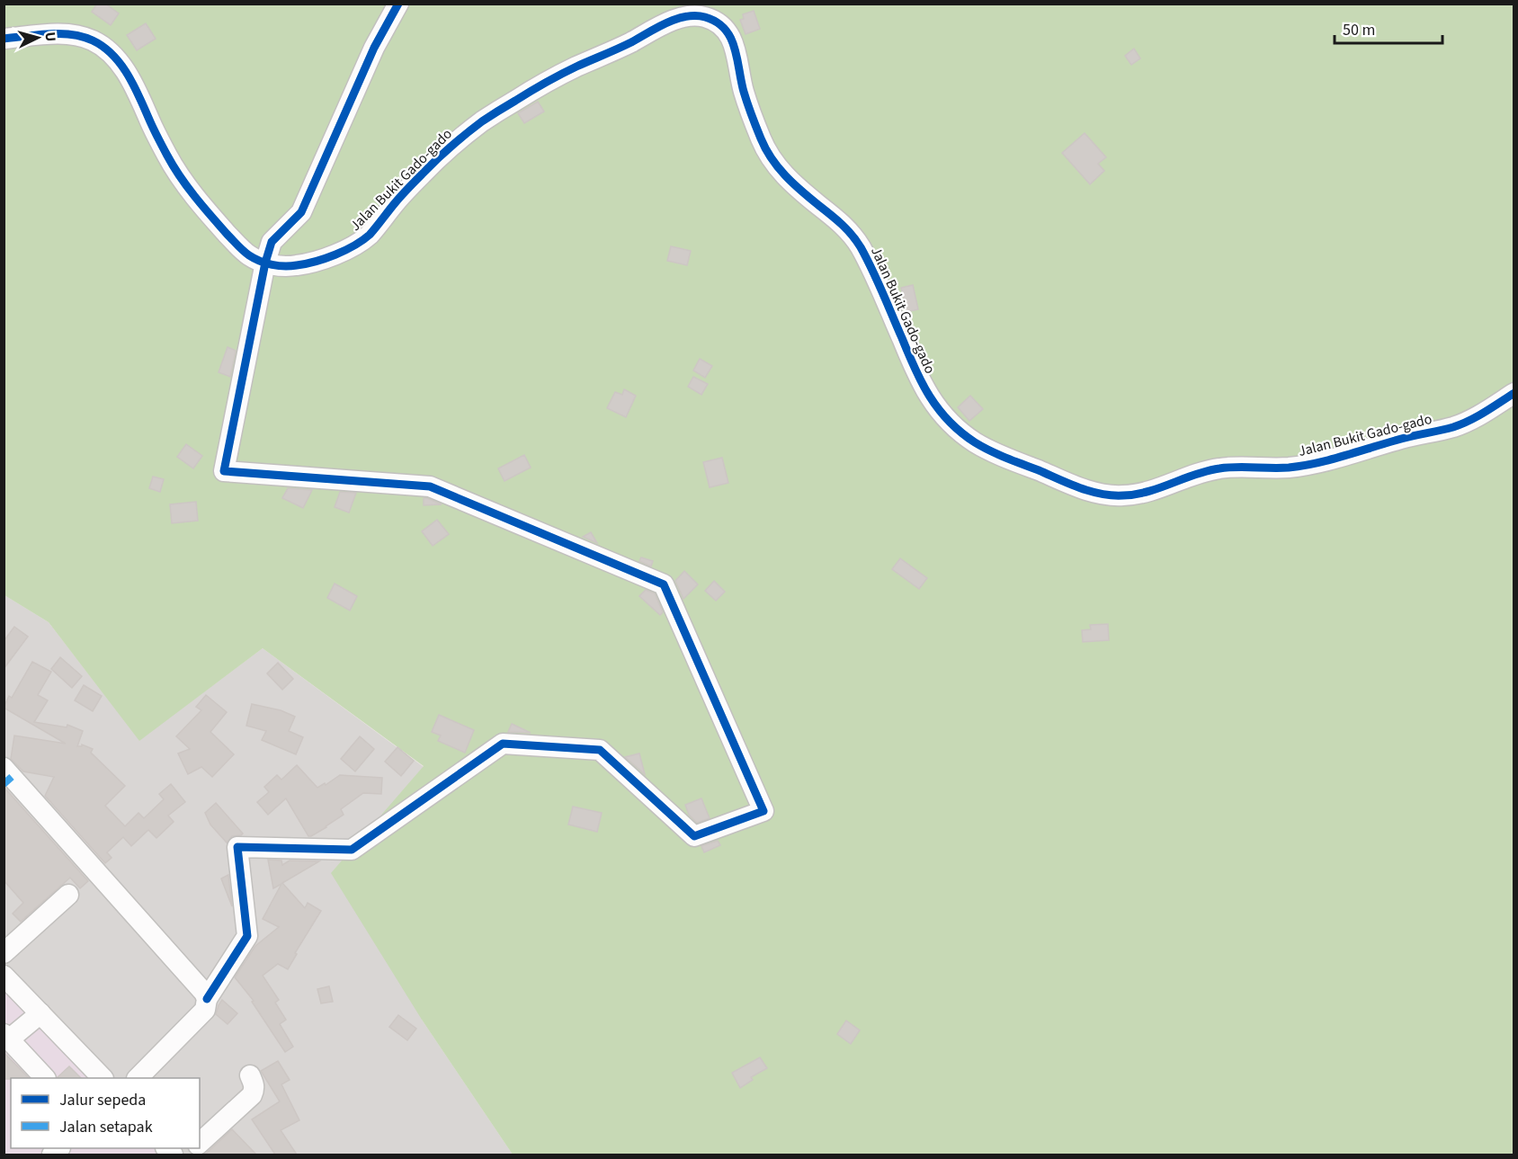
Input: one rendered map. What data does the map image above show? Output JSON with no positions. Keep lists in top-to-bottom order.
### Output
{
  "streets": {
    "street": ["Jalan Bukit Gado-gado"]
  },
  "legend": ["Jalur sepeda", "Jalan setapak"],
  "scale_bar": "50 m",
  "north": "right"
}
